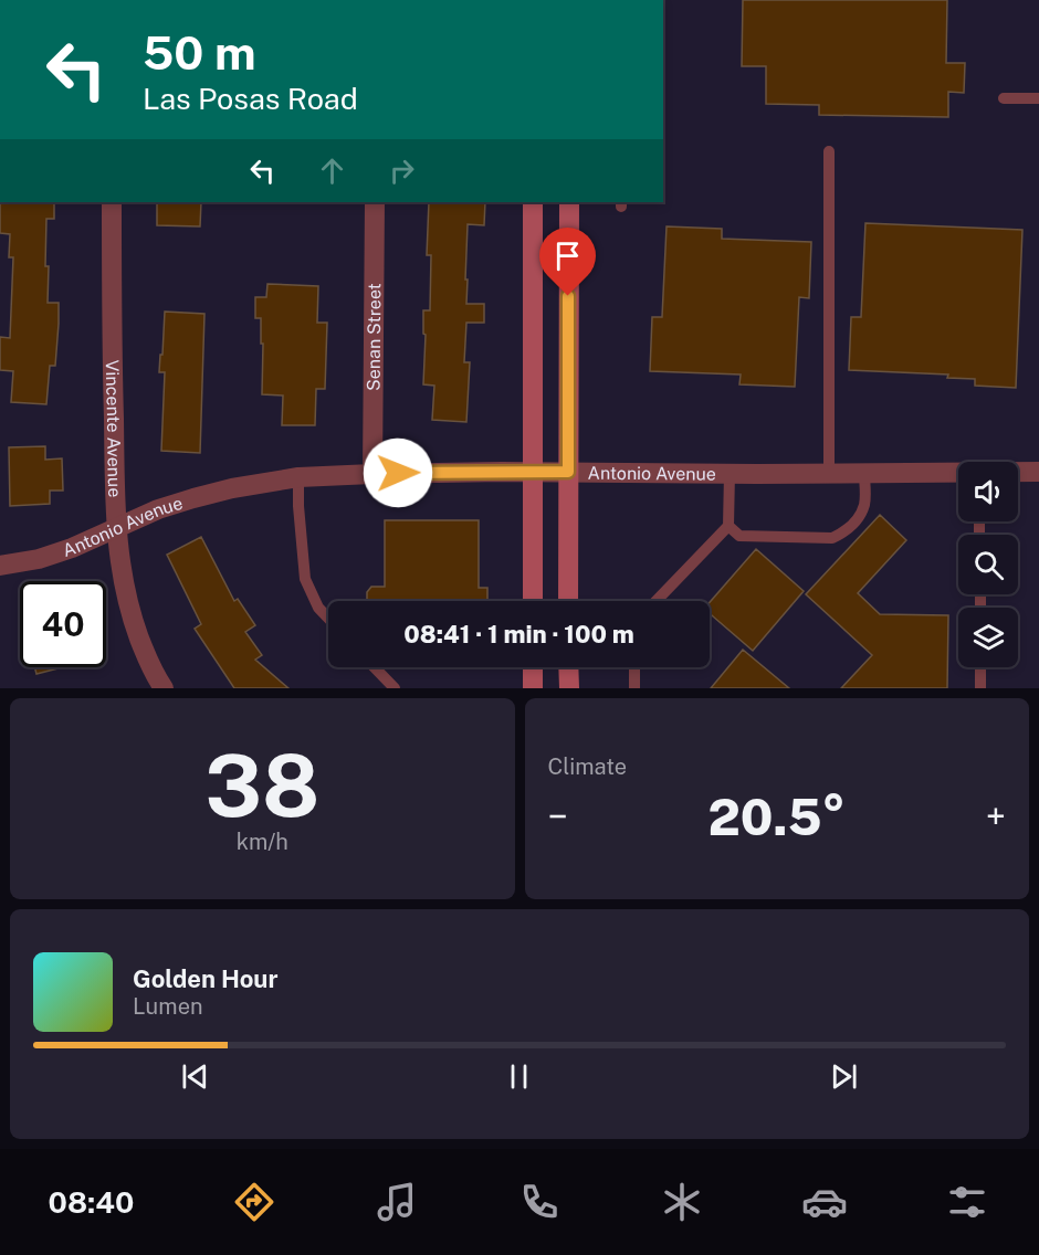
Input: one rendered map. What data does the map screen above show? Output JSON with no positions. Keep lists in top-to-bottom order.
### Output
{
  "streets": {
    "street": ["Senan Street", "Vincente Avenue", "Antonio Avenue"]
  },
  "crossings": [
    ["Senan Street", "Antonio Avenue"],
    ["Vincente Avenue", "Antonio Avenue"]
  ],
  "page": {
    "turn": ["50 m", "Las Posas Road"],
    "limit": "40",
    "trip": "08:41 · 1 min · 100 m",
    "tile": [
      ["38", "km/h"],
      "Climate"
    ],
    "heat": ["−", "20.5°", "+"],
    "song": ["Golden Hour", "Lumen"],
    "tabs": "08:40"
  }
}
